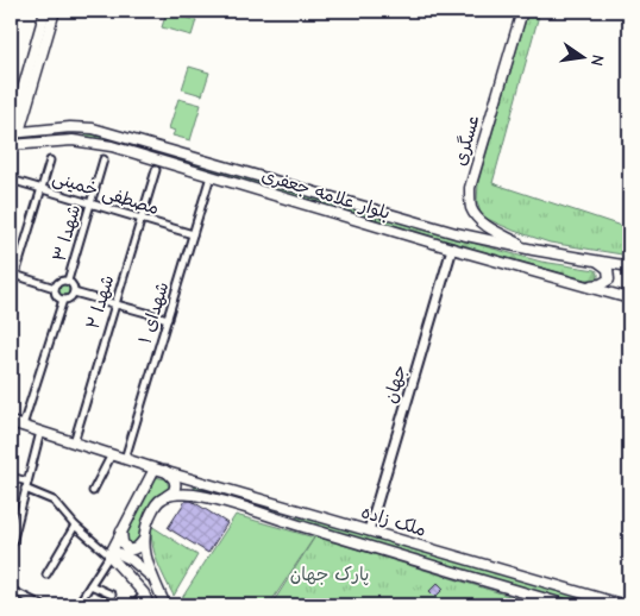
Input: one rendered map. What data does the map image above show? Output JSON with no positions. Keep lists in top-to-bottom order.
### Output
{
  "streets": {
    "main road": ["عسگری", "بلوار علامه جعفری", "ملک زاده"],
    "street": [
      "مصطفی خمینی",
      "شهدا ۳",
      "شهدا ۲",
      "شهدای ۱",
      "جهان"
    ]
  },
  "crossings": [
    ["عسگری", "بلوار علامه جعفری"],
    ["مصطفی خمینی", "شهدا ۳"],
    ["مصطفی خمینی", "شهدا ۲"],
    ["مصطفی خمینی", "شهدای ۱"],
    ["بلوار علامه جعفری", "شهدای ۱"],
    ["بلوار علامه جعفری", "جهان"],
    ["شهدا ۲", "ملک زاده"],
    ["شهدای ۱", "ملک زاده"],
    ["جهان", "ملک زاده"]
  ],
  "parks": ["پارک جهان"],
  "north": "right"
}
